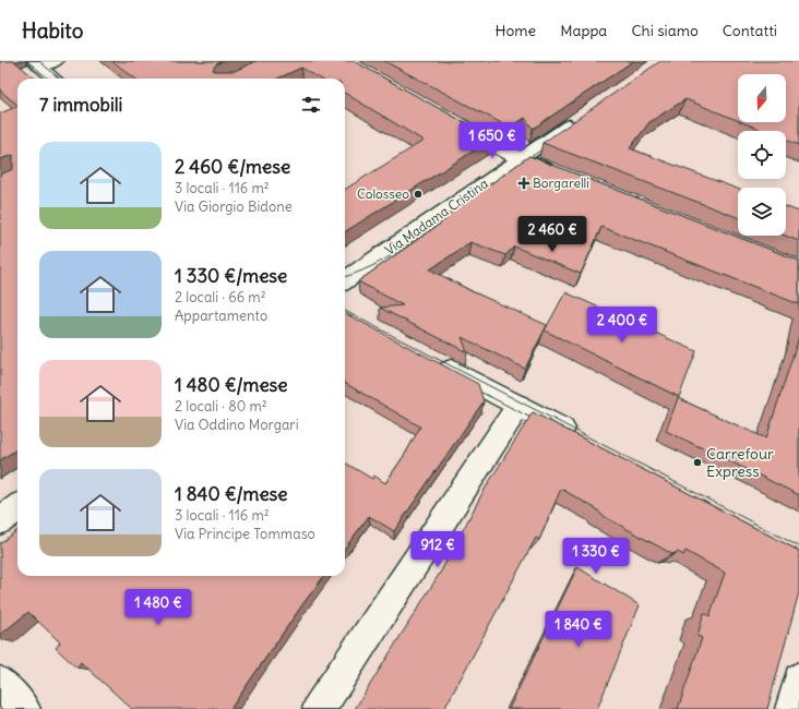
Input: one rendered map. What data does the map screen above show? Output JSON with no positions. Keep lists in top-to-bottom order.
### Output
{
  "streets": {
    "street": ["Via Madama Cristina"]
  },
  "places": {
    "health": ["Borgarelli"],
    "other": ["Colosseo", "Carrefour Express"]
  },
  "north": "bottom",
  "page": {
    "header": "Habito",
    "nav": [
      "Home",
      "Mappa",
      "Chi siamo",
      "Contatti"
    ],
    "heading": "7 immobili",
    "price": [
      "1 650 €",
      "2 460 €",
      "2 400 €",
      "912 €",
      "1 330 €",
      "1 480 €",
      "1 840 €"
    ],
    "list": [
      {
        "name": "2 460 €/mese",
        "note": "3 locali · 116 m² · Via Giorgio Bidone"
      },
      {
        "name": "1 330 €/mese",
        "note": "2 locali · 66 m² · Appartamento"
      },
      {
        "name": "1 480 €/mese",
        "note": "2 locali · 80 m² · Via Oddino Morgari"
      },
      {
        "name": "1 840 €/mese",
        "note": "3 locali · 116 m² · Via Principe Tommaso"
      }
    ]
  }
}
